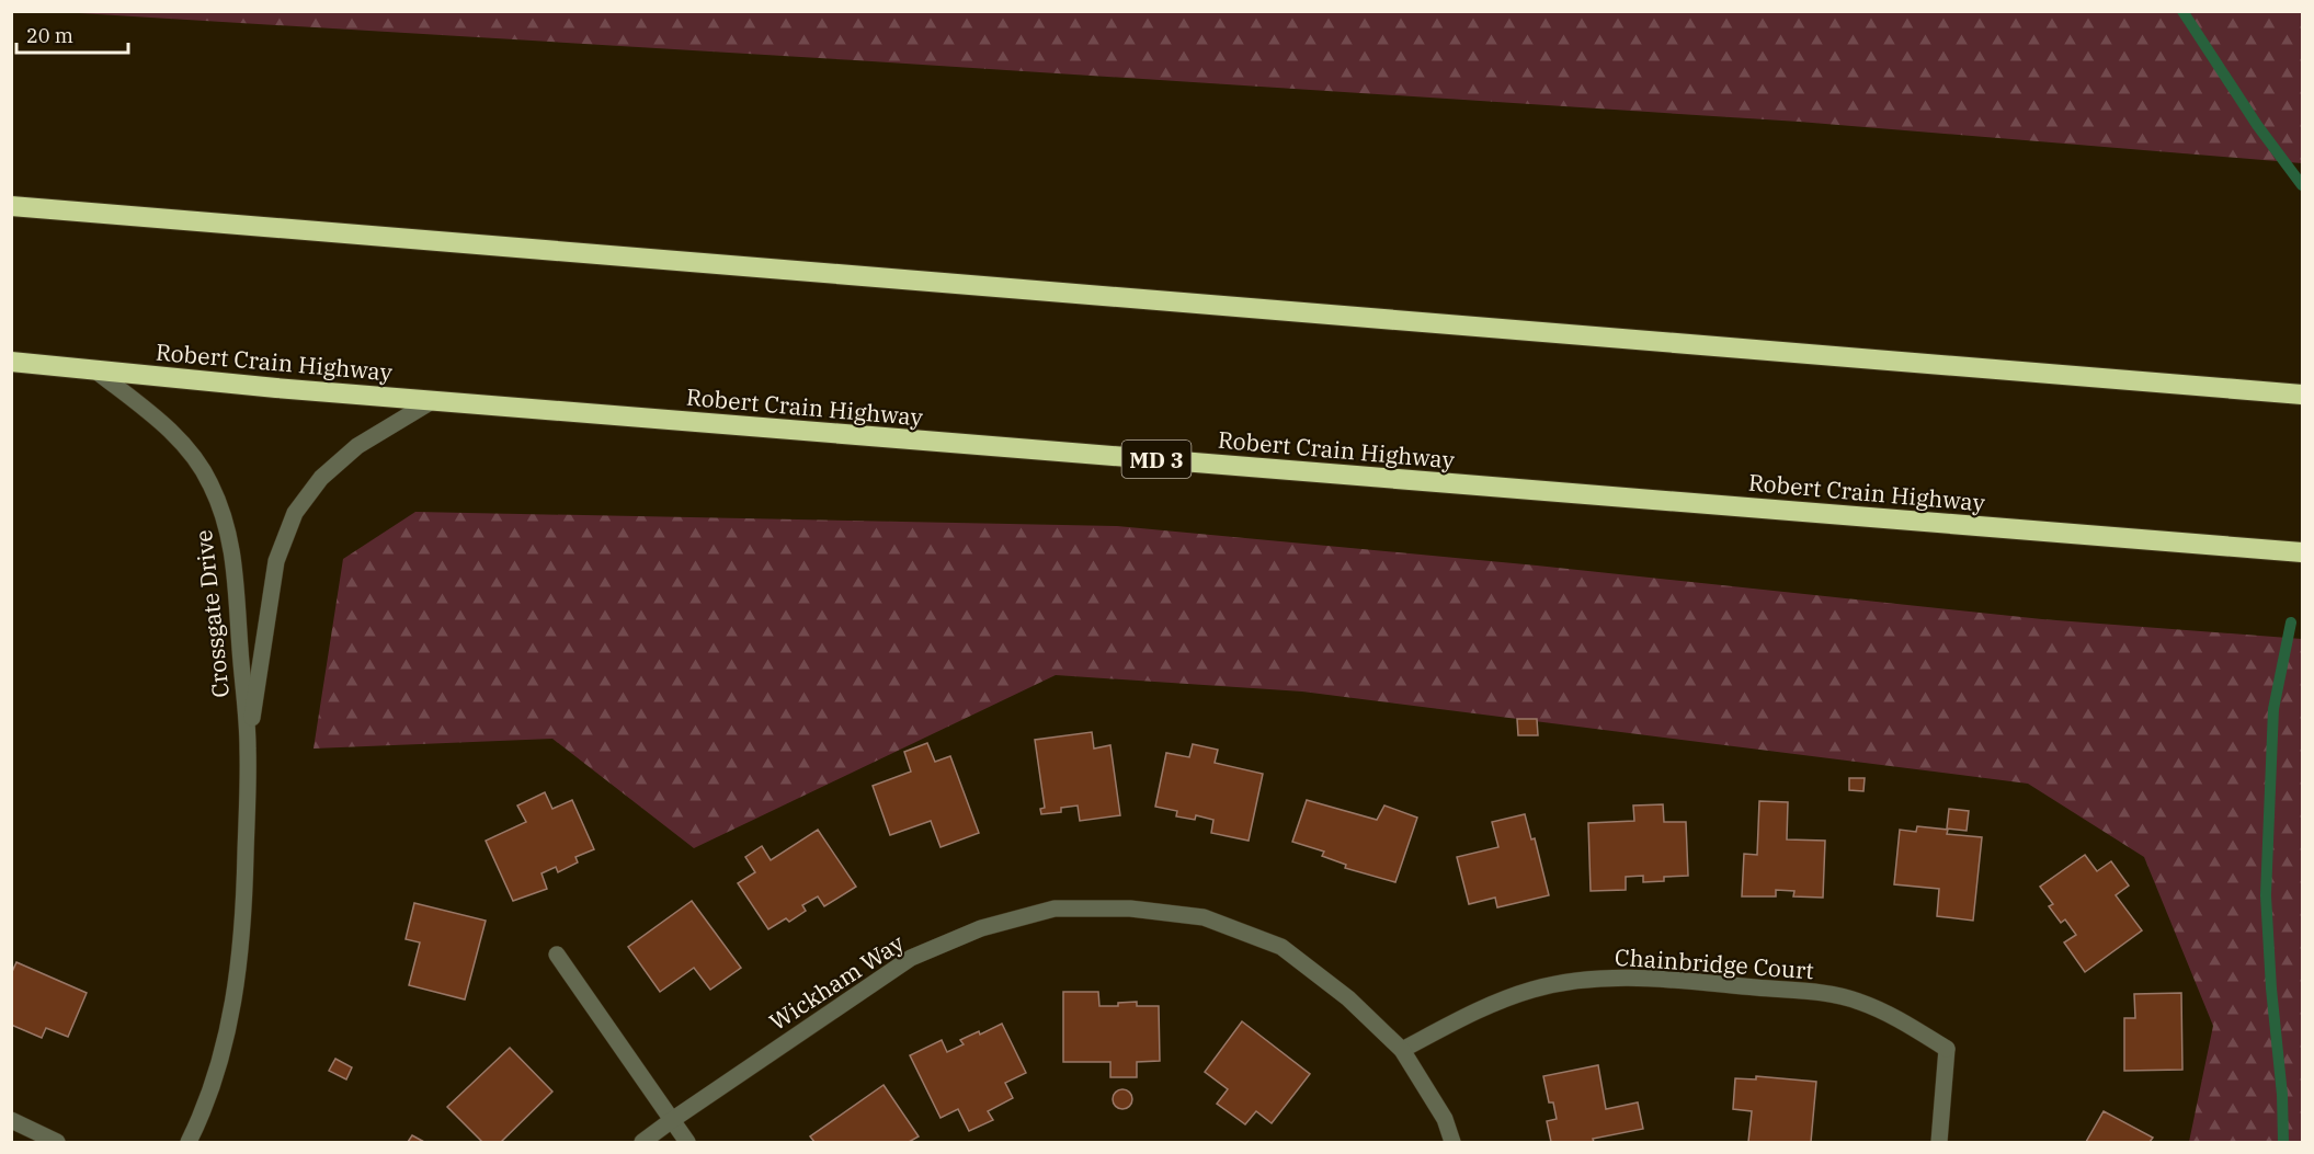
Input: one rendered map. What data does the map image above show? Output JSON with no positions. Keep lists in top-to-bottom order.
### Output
{
  "streets": {
    "highway": ["Robert Crain Highway", "MD 3"],
    "street": ["Crossgate Drive", "Chainbridge Court", "Wickham Way"]
  },
  "crossings": [
    ["Robert Crain Highway", "Crossgate Drive"],
    ["Chainbridge Court", "Wickham Way"]
  ],
  "scale_bar": "20 m"
}
